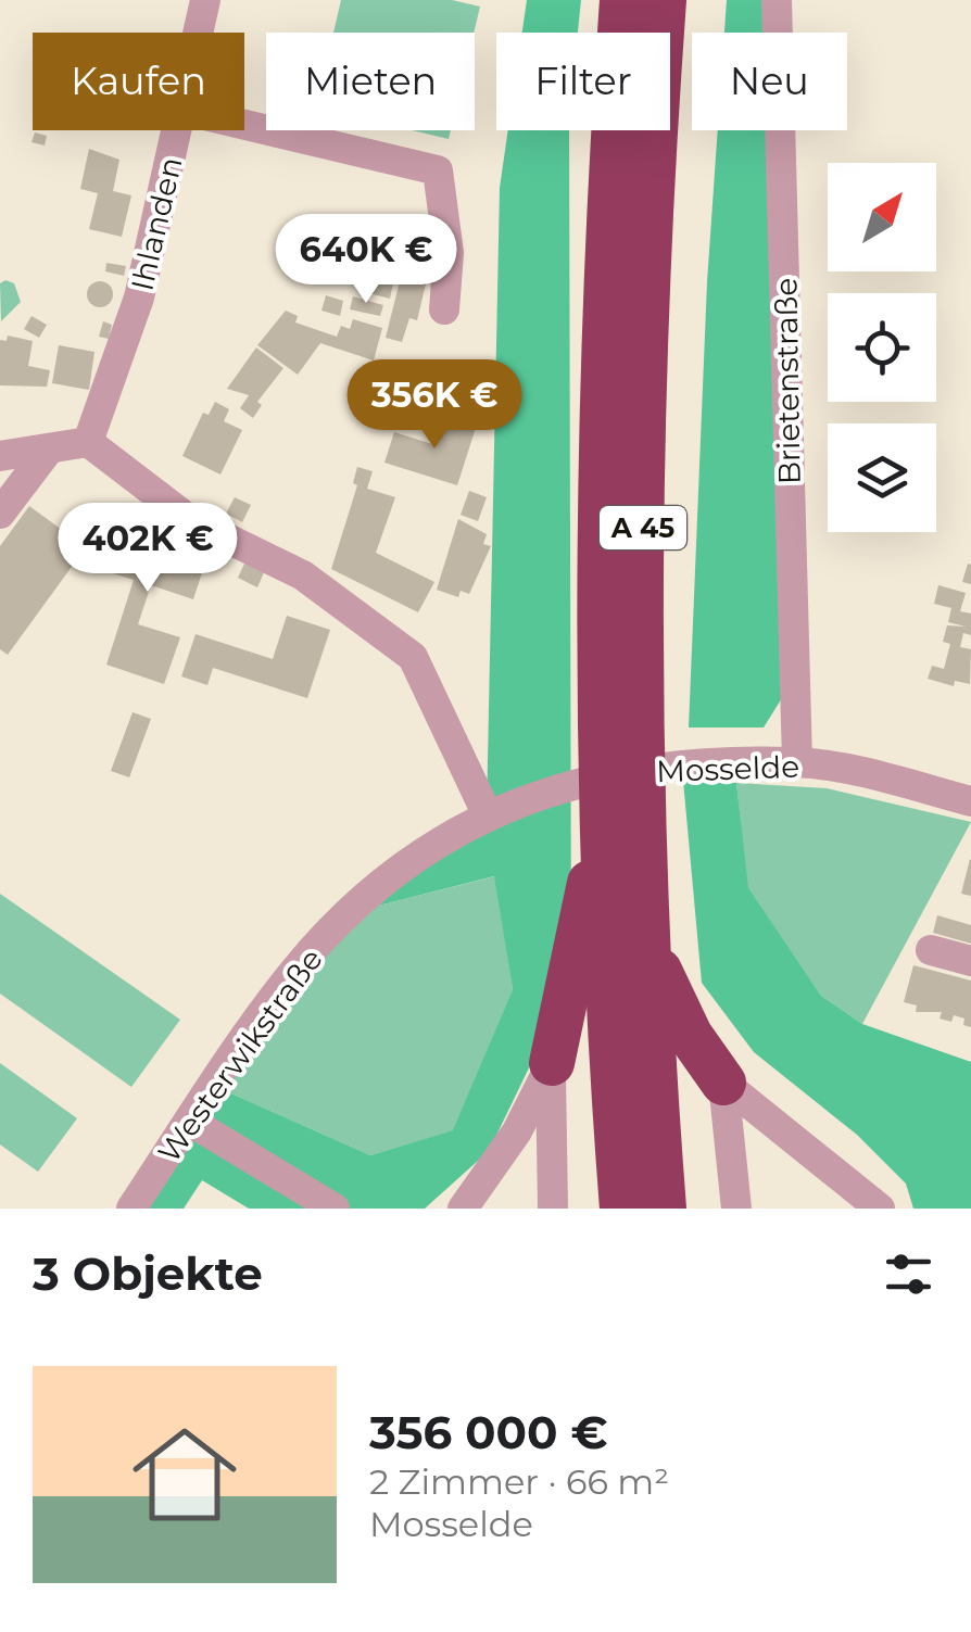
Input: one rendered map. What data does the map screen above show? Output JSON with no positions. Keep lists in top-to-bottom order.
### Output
{
  "streets": {
    "highway": ["A 45"],
    "street": [
      "Ihlanden",
      "Brietenstraße",
      "Mosselde",
      "Westerwikstraße"
    ]
  },
  "crossings": [
    ["Brietenstraße", "Mosselde"],
    ["Mosselde", "Westerwikstraße"]
  ],
  "north": "top right",
  "page": {
    "chip": [
      "Kaufen",
      "Mieten",
      "Filter",
      "Neu"
    ],
    "price": ["640K €", "356K €", "402K €"],
    "heading": "3 Objekte",
    "list": [
      {
        "name": "356 000 €",
        "note": "2 Zimmer · 66 m² · Mosselde"
      }
    ]
  }
}
